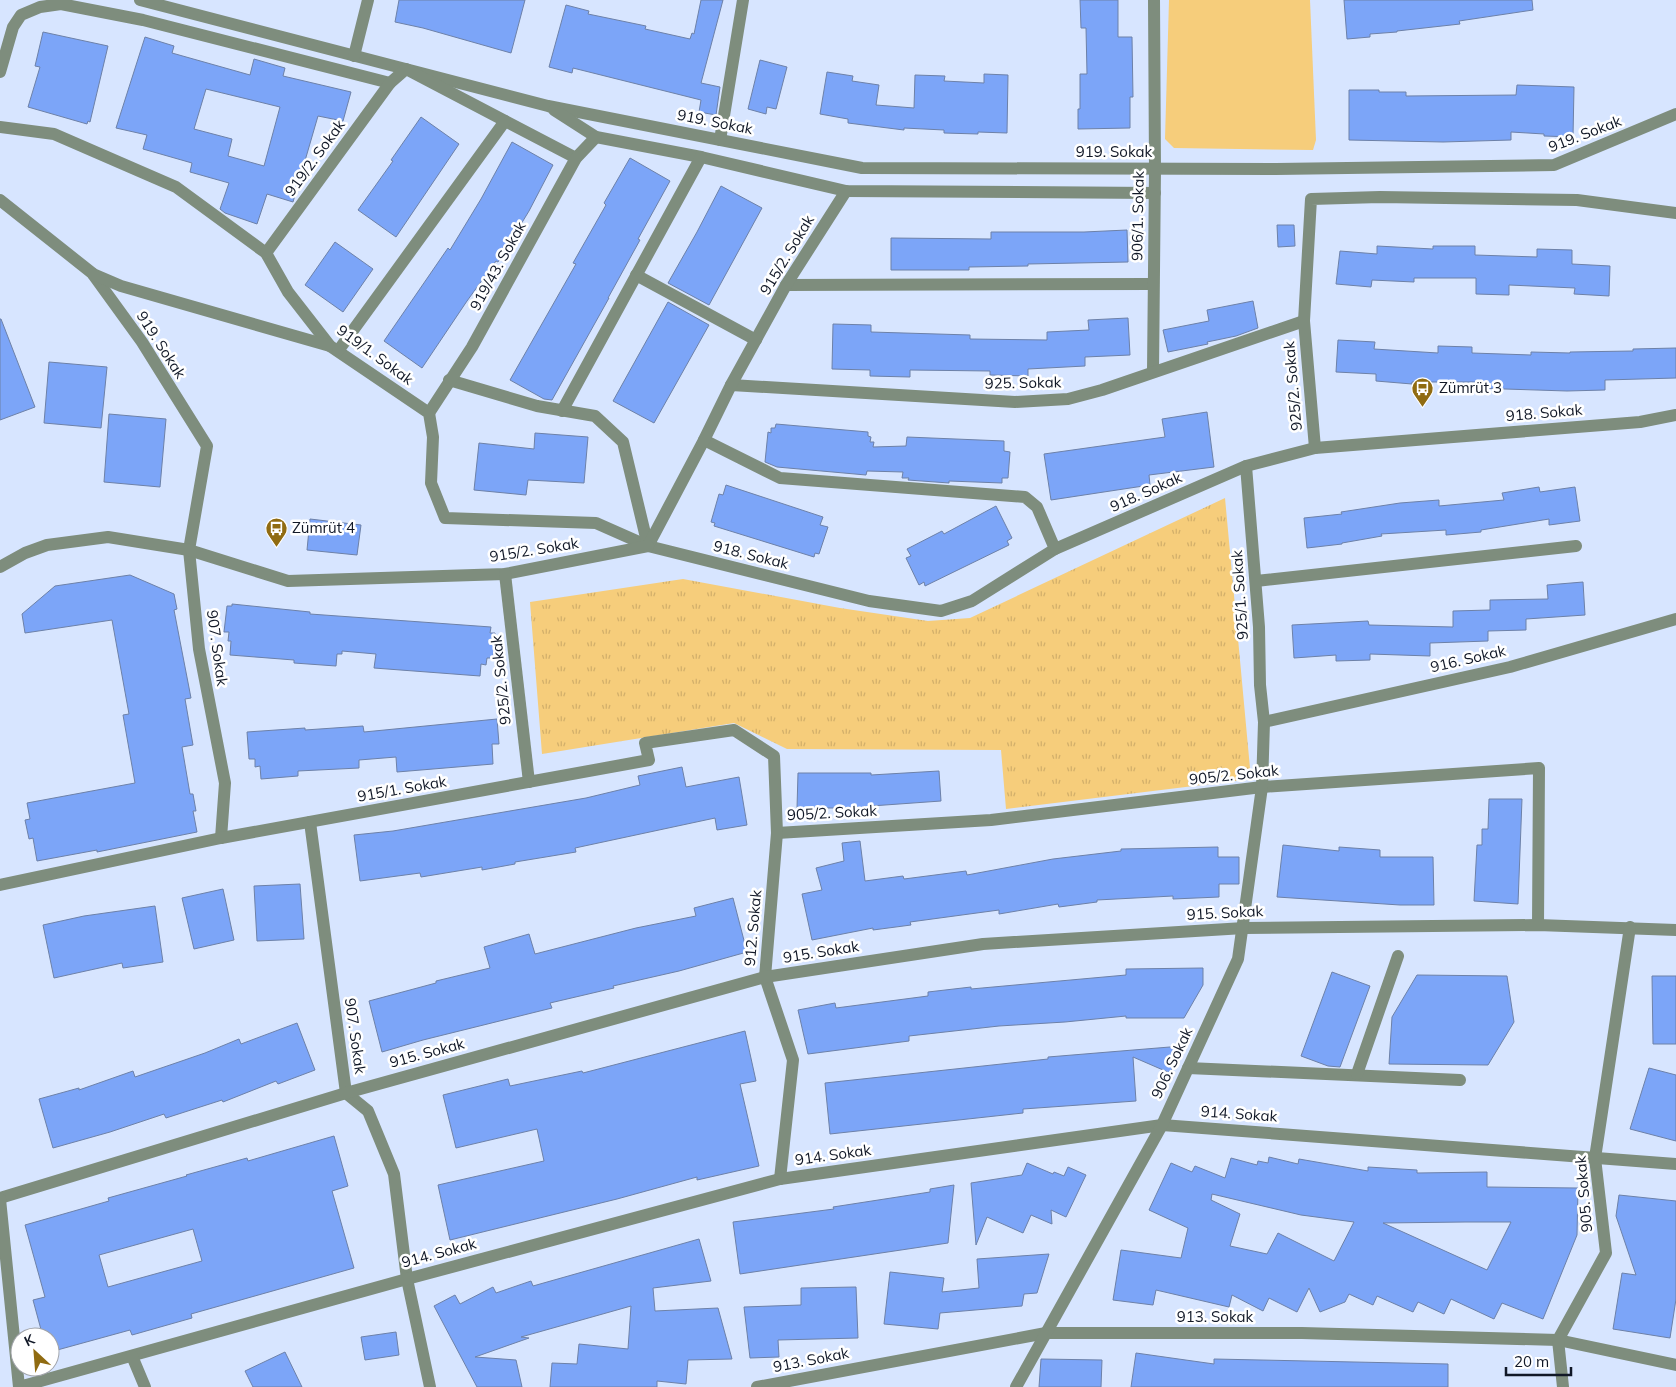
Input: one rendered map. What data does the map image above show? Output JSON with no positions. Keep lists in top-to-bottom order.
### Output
{
  "streets": {
    "street": [
      "919. Sokak",
      "919/2. Sokak",
      "906/1. Sokak",
      "915/2. Sokak",
      "919/43. Sokak",
      "919/1. Sokak",
      "925. Sokak",
      "925/2. Sokak",
      "918. Sokak",
      "925/1. Sokak",
      "907. Sokak",
      "916. Sokak",
      "905/2. Sokak",
      "915/1. Sokak",
      "915. Sokak",
      "912. Sokak",
      "906. Sokak",
      "914. Sokak",
      "905. Sokak",
      "913. Sokak"
    ]
  },
  "crossings": [
    ["919. Sokak", "906/1. Sokak"],
    ["919. Sokak", "915/2. Sokak"],
    ["919. Sokak", "919/43. Sokak"],
    ["919. Sokak", "907. Sokak"],
    ["919/2. Sokak", "919/1. Sokak"],
    ["906/1. Sokak", "925. Sokak"],
    ["915/2. Sokak", "925. Sokak"],
    ["915/2. Sokak", "925/2. Sokak"],
    ["915/2. Sokak", "918. Sokak"],
    ["915/2. Sokak", "907. Sokak"],
    ["919/43. Sokak", "919/1. Sokak"],
    ["925. Sokak", "925/2. Sokak"],
    ["925/2. Sokak", "918. Sokak"],
    ["925/2. Sokak", "915/1. Sokak"],
    ["918. Sokak", "925/1. Sokak"],
    ["925/1. Sokak", "916. Sokak"],
    ["925/1. Sokak", "906. Sokak"],
    ["907. Sokak", "915/1. Sokak"],
    ["907. Sokak", "915. Sokak"],
    ["907. Sokak", "914. Sokak"],
    ["916. Sokak", "906. Sokak"],
    ["905/2. Sokak", "915. Sokak"],
    ["905/2. Sokak", "912. Sokak"],
    ["905/2. Sokak", "906. Sokak"],
    ["915/1. Sokak", "912. Sokak"],
    ["915. Sokak", "912. Sokak"],
    ["915. Sokak", "906. Sokak"],
    ["915. Sokak", "905. Sokak"],
    ["912. Sokak", "914. Sokak"],
    ["906. Sokak", "914. Sokak"],
    ["906. Sokak", "913. Sokak"],
    ["914. Sokak", "905. Sokak"],
    ["905. Sokak", "913. Sokak"]
  ],
  "places": {
    "bus stop": ["Zümrüt 3", "Zümrüt 4"]
  },
  "scale_bar": "20 m",
  "north": "top left"
}
